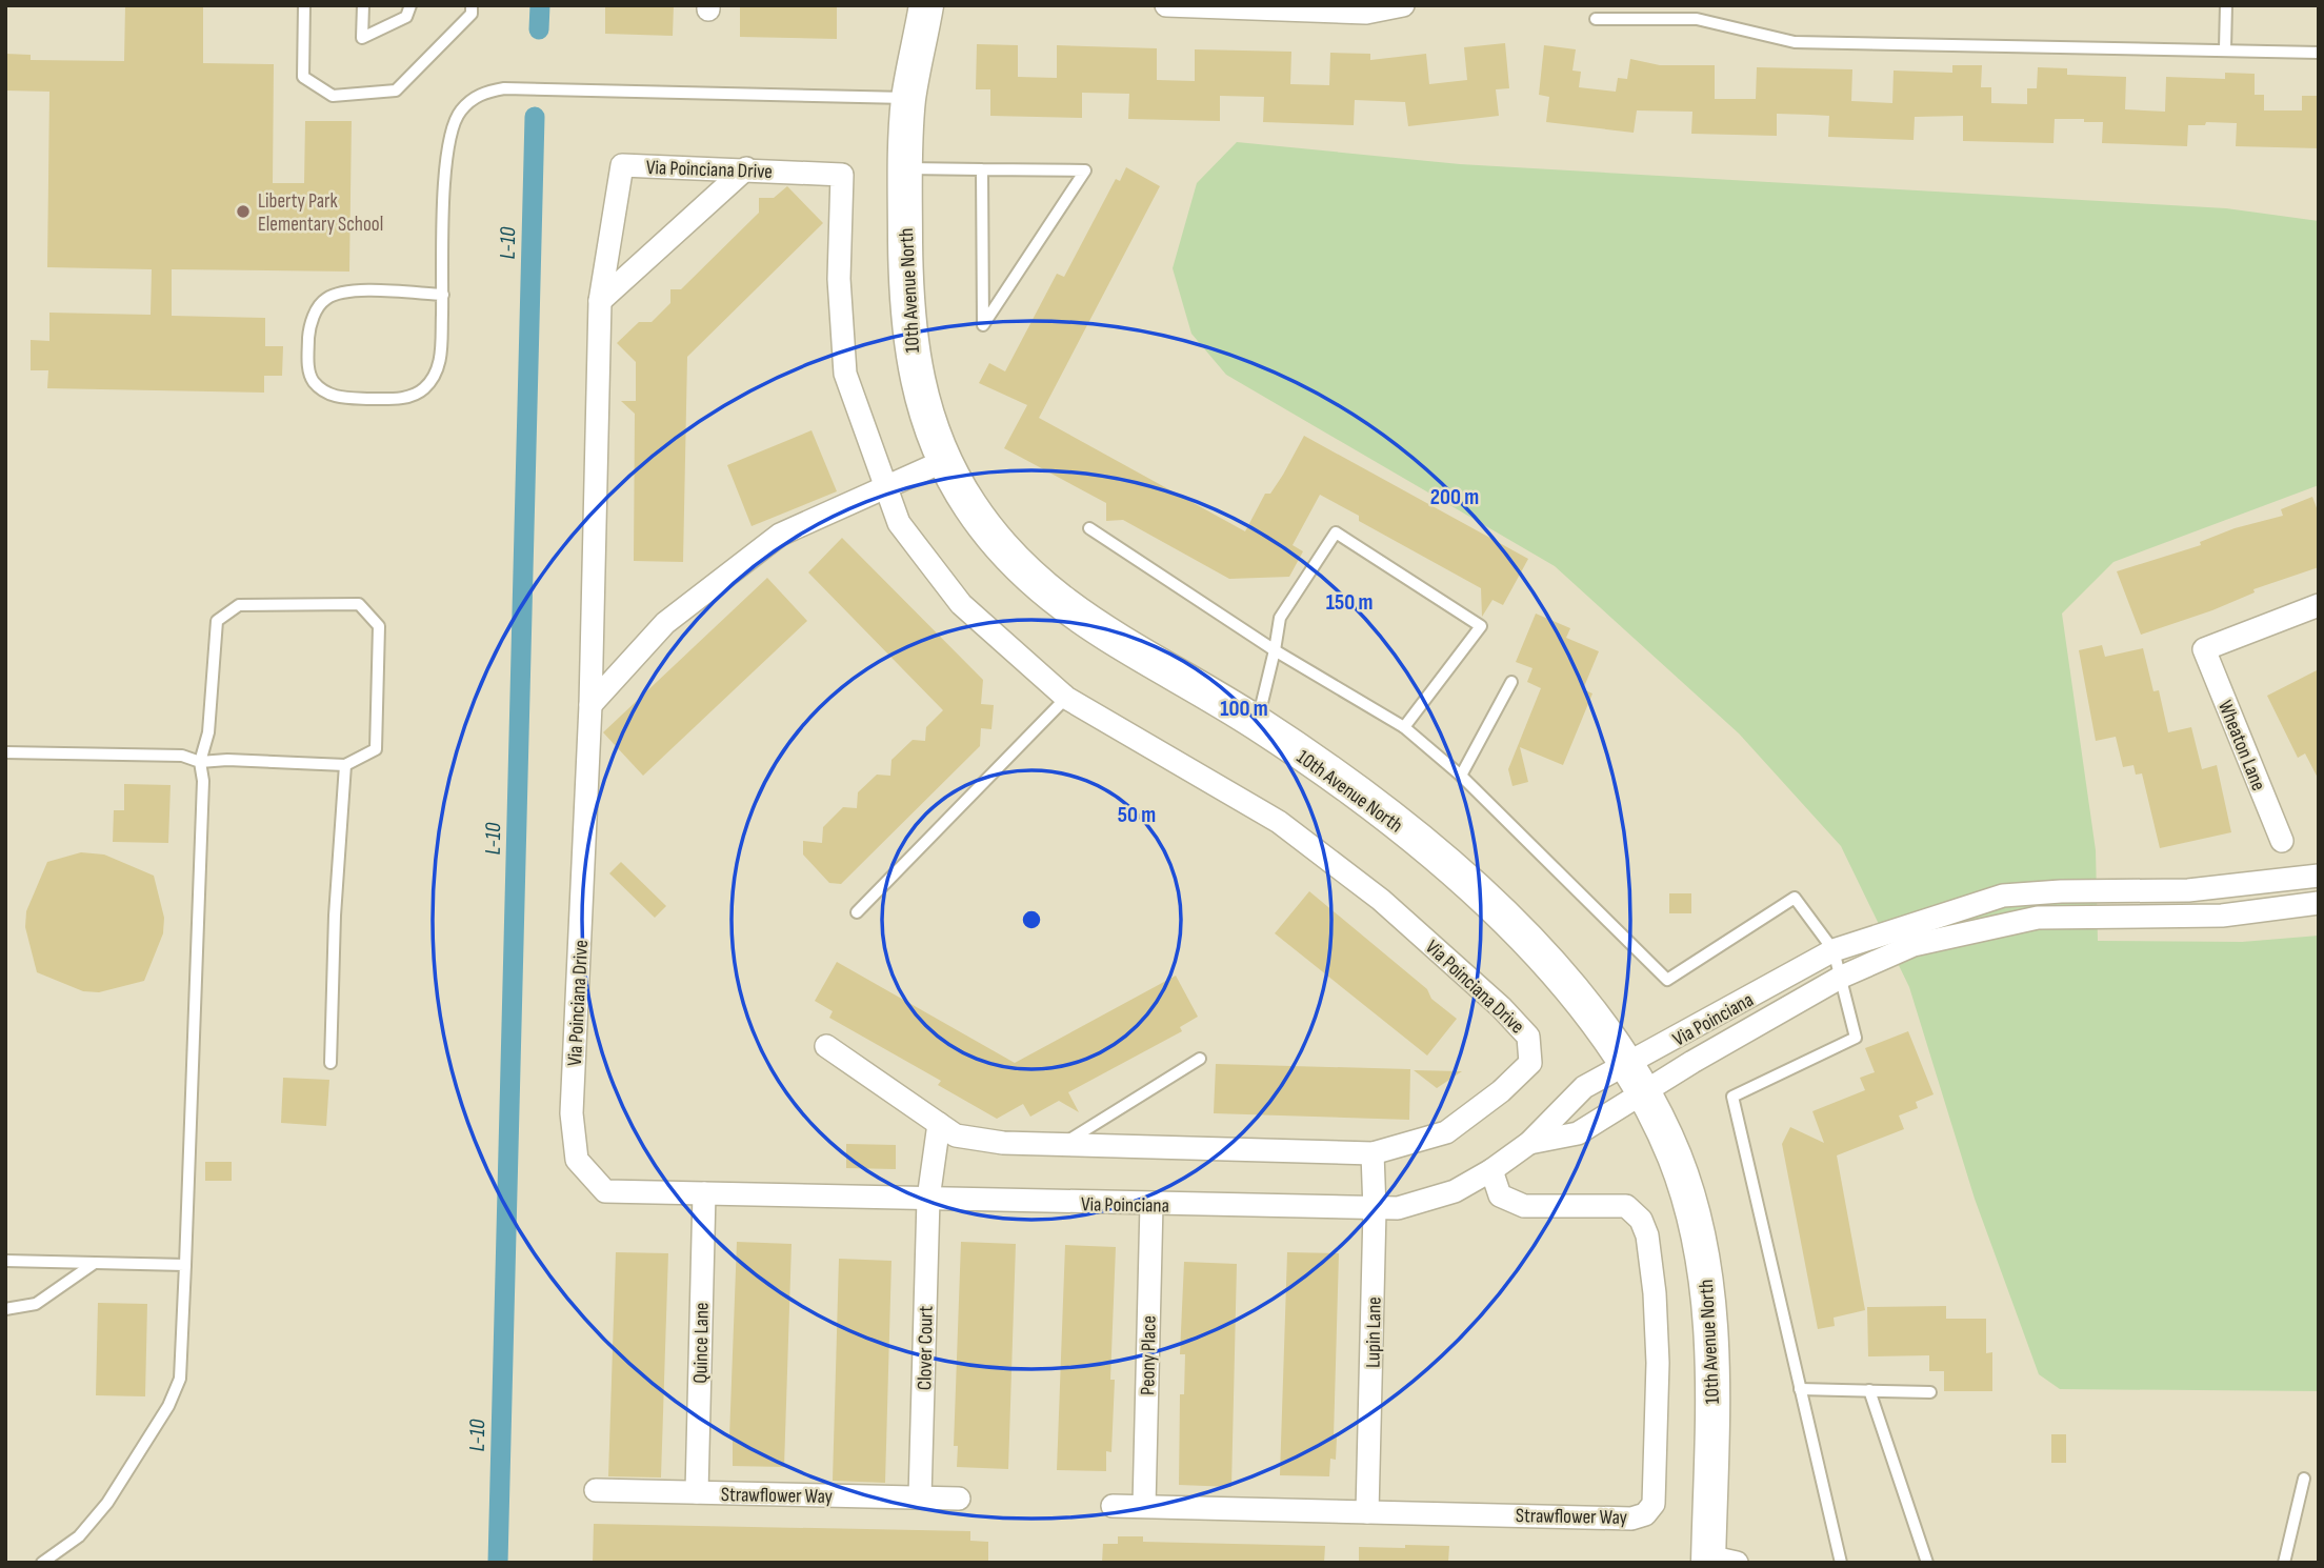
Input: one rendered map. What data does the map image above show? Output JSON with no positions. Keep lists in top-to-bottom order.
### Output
{
  "streets": {
    "street": [
      "Via Poinciana Drive",
      "10th Avenue North",
      "Wheaton Lane",
      "Via Poinciana",
      "Lupin Lane",
      "Quince Lane",
      "Clover Court",
      "Peony Place",
      "Strawflower Way"
    ]
  },
  "crossings": [
    ["Via Poinciana Drive", "Via Poinciana"],
    ["Via Poinciana Drive", "Lupin Lane"],
    ["Via Poinciana Drive", "Quince Lane"],
    ["10th Avenue North", "Via Poinciana"],
    ["Via Poinciana", "Lupin Lane"],
    ["Via Poinciana", "Quince Lane"],
    ["Via Poinciana", "Clover Court"],
    ["Via Poinciana", "Peony Place"],
    ["Via Poinciana", "Strawflower Way"],
    ["Lupin Lane", "Strawflower Way"],
    ["Quince Lane", "Strawflower Way"],
    ["Clover Court", "Strawflower Way"],
    ["Peony Place", "Strawflower Way"]
  ],
  "water": ["L-10"],
  "places": ["Liberty Park Elementary School"],
  "rings": [
    "200 m",
    "150 m",
    "100 m",
    "50 m"
  ]
}
